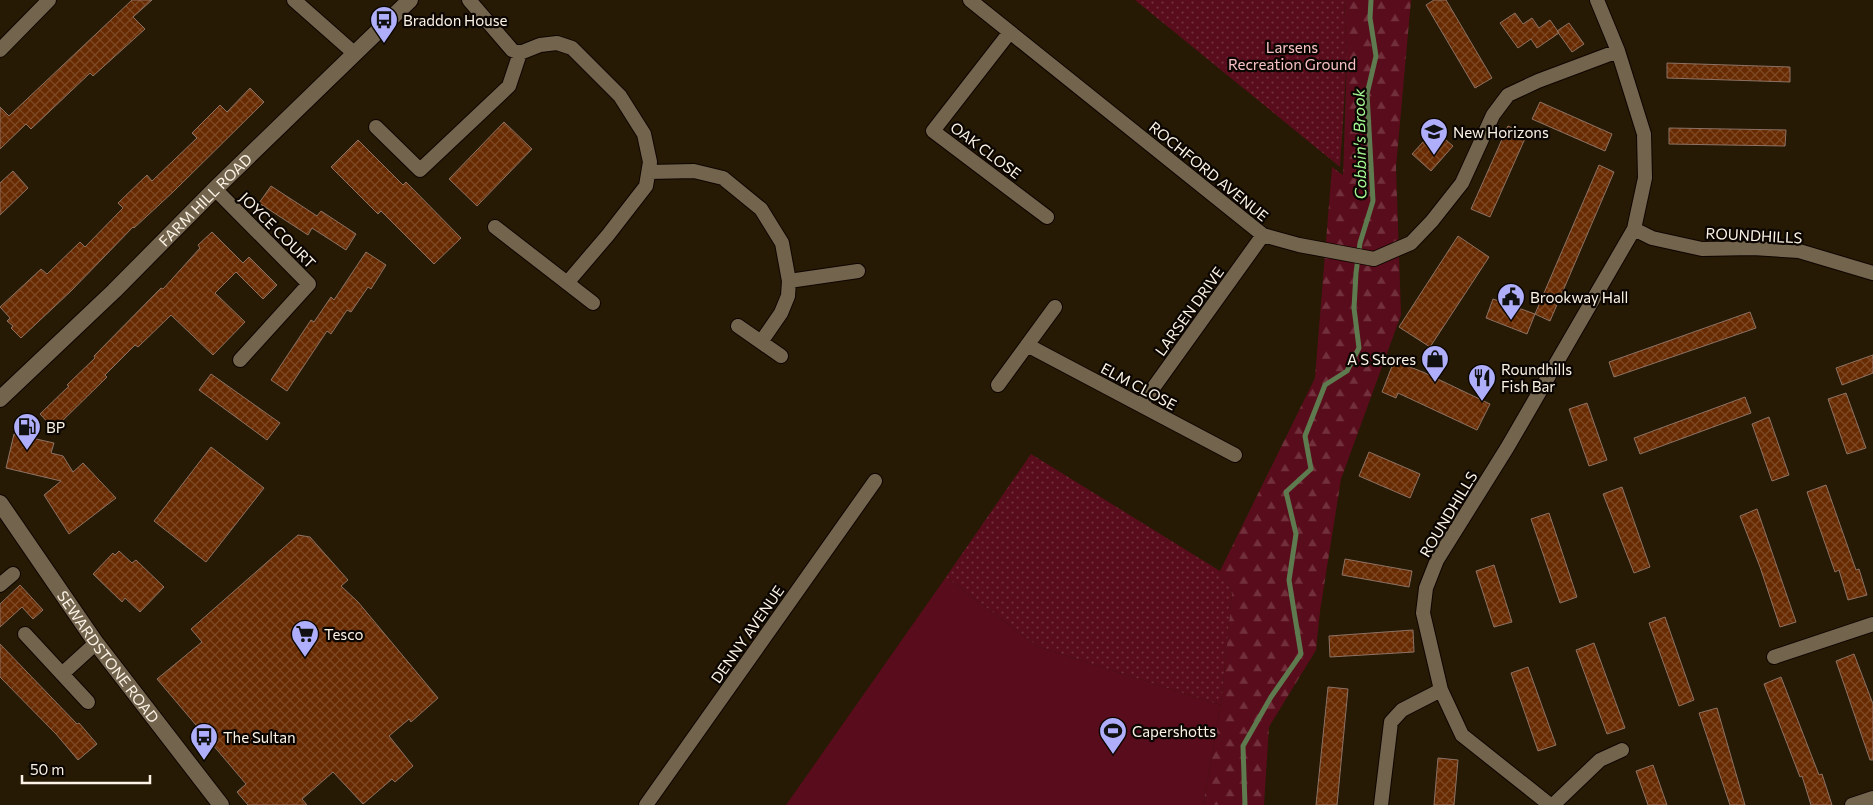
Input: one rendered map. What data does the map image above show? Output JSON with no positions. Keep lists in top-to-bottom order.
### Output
{
  "streets": {
    "street": [
      "OAK CLOSE",
      "ROCHFORD AVENUE",
      "FARM HILL ROAD",
      "JOYCE COURT",
      "ROUNDHILLS",
      "LARSEN DRIVE",
      "ELM CLOSE",
      "DENNY AVENUE",
      "SEWARDSTONE ROAD"
    ]
  },
  "crossings": [
    ["OAK CLOSE", "ROCHFORD AVENUE"],
    ["ROCHFORD AVENUE", "ROUNDHILLS"],
    ["ROCHFORD AVENUE", "LARSEN DRIVE"],
    ["FARM HILL ROAD", "JOYCE COURT"],
    ["LARSEN DRIVE", "ELM CLOSE"]
  ],
  "water": ["Cobbin's Brook"],
  "parks": ["Larsens Recreation Ground"],
  "places": {
    "bus stop": ["Braddon House", "The Sultan"],
    "school or university": ["New Horizons"],
    "public building": ["Brookway Hall"],
    "shop": ["A S Stores"],
    "restaurant": ["Roundhills Fish Bar"],
    "fuel station": ["BP"],
    "supermarket": ["Tesco"],
    "sports": ["Capershotts"]
  },
  "scale_bar": "50 m"
}
